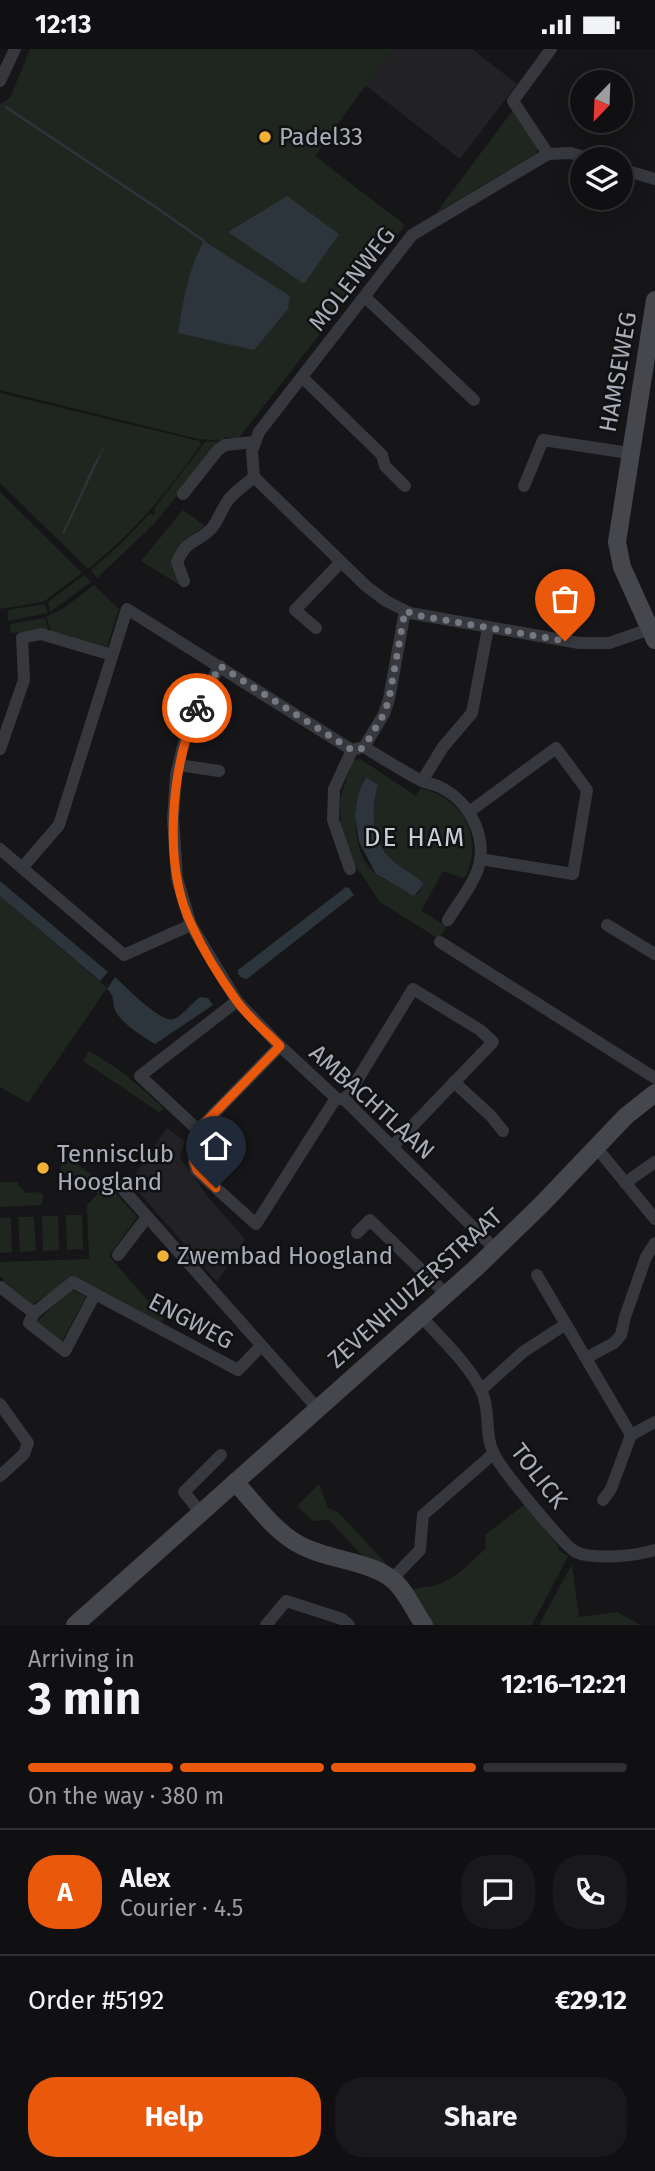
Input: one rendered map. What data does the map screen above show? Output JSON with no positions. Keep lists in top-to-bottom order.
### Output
{
  "streets": {
    "street": [
      "MOLENWEG",
      "HAMSEWEG",
      "AMBACHTLAAN",
      "ZEVENHUIZERSTRAAT",
      "ENGWEG",
      "TOLICK"
    ]
  },
  "crossings": [
    ["AMBACHTLAAN", "ZEVENHUIZERSTRAAT"],
    ["ZEVENHUIZERSTRAAT", "TOLICK"]
  ],
  "districts": ["DE HAM"],
  "places": ["Padel33", "Tennisclub Hoogland", "Zwembad Hoogland"],
  "north": "bottom left",
  "page": {
    "status": "12:13",
    "heading": ["3 min", "Arriving in", "12:16–12:21"],
    "panel": [
      "Alex",
      "Courier · 4.5",
      "Order #5192",
      "€29.12"
    ],
    "bar": "On the way · 380 m",
    "round": "A",
    "buttons": ["Help", "Share"]
  }
}
